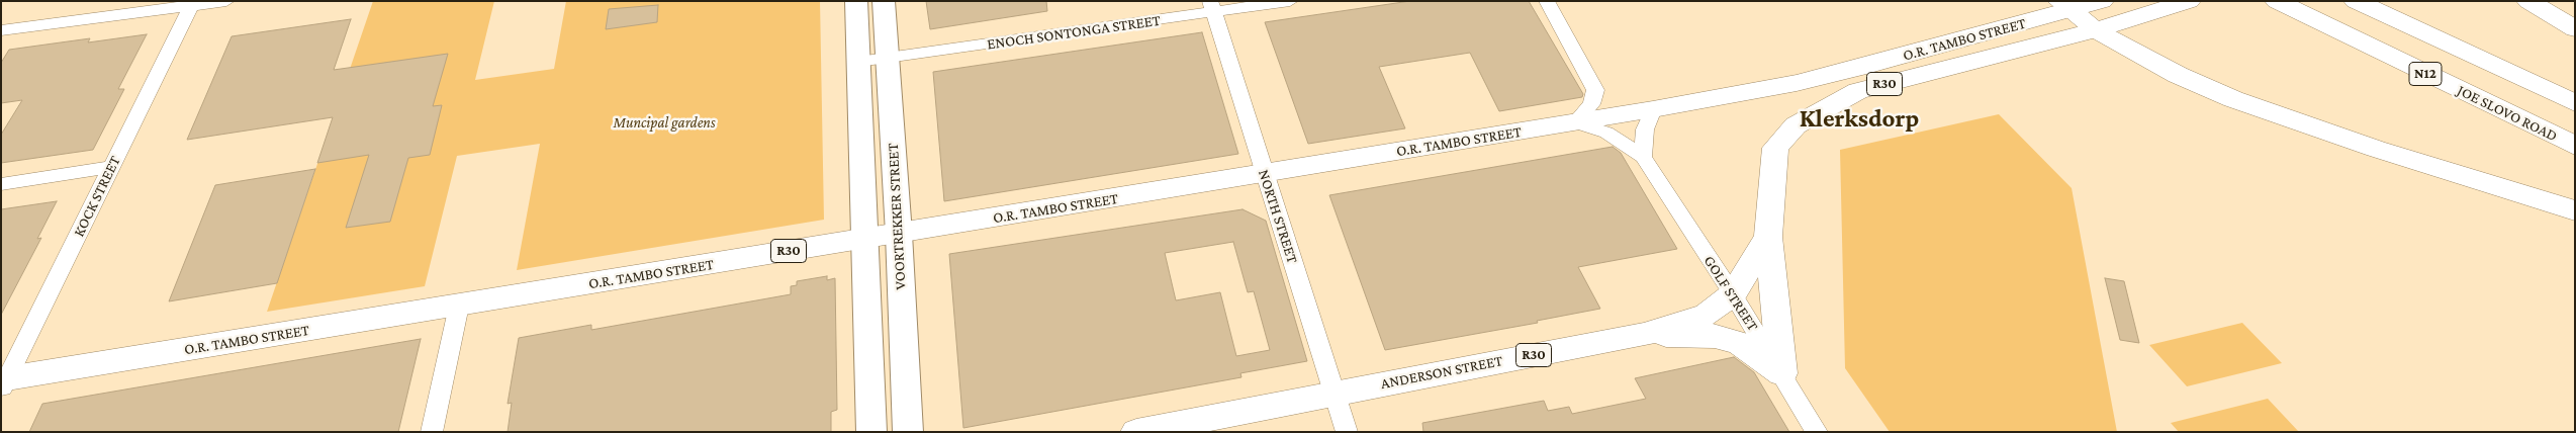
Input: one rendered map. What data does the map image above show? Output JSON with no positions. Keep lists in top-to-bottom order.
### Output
{
  "streets": {
    "main road": [
      "O.R. TAMBO STREET",
      "N12",
      "R30",
      "JOE SLOVO ROAD",
      "ANDERSON STREET"
    ],
    "street": [
      "ENOCH SONTONGA STREET",
      "KOCK STREET",
      "VOORTREKKER STREET",
      "NORTH STREET",
      "GOLF STREET"
    ]
  },
  "crossings": [
    ["ENOCH SONTONGA STREET", "VOORTREKKER STREET"],
    ["ENOCH SONTONGA STREET", "NORTH STREET"],
    ["O.R. TAMBO STREET", "KOCK STREET"],
    ["O.R. TAMBO STREET", "VOORTREKKER STREET"],
    ["O.R. TAMBO STREET", "NORTH STREET"],
    ["O.R. TAMBO STREET", "GOLF STREET"],
    ["O.R. TAMBO STREET", "ANDERSON STREET"],
    ["NORTH STREET", "ANDERSON STREET"],
    ["GOLF STREET", "ANDERSON STREET"]
  ],
  "districts": ["Klerksdorp"],
  "parks": ["Muncipal gardens"]
}
